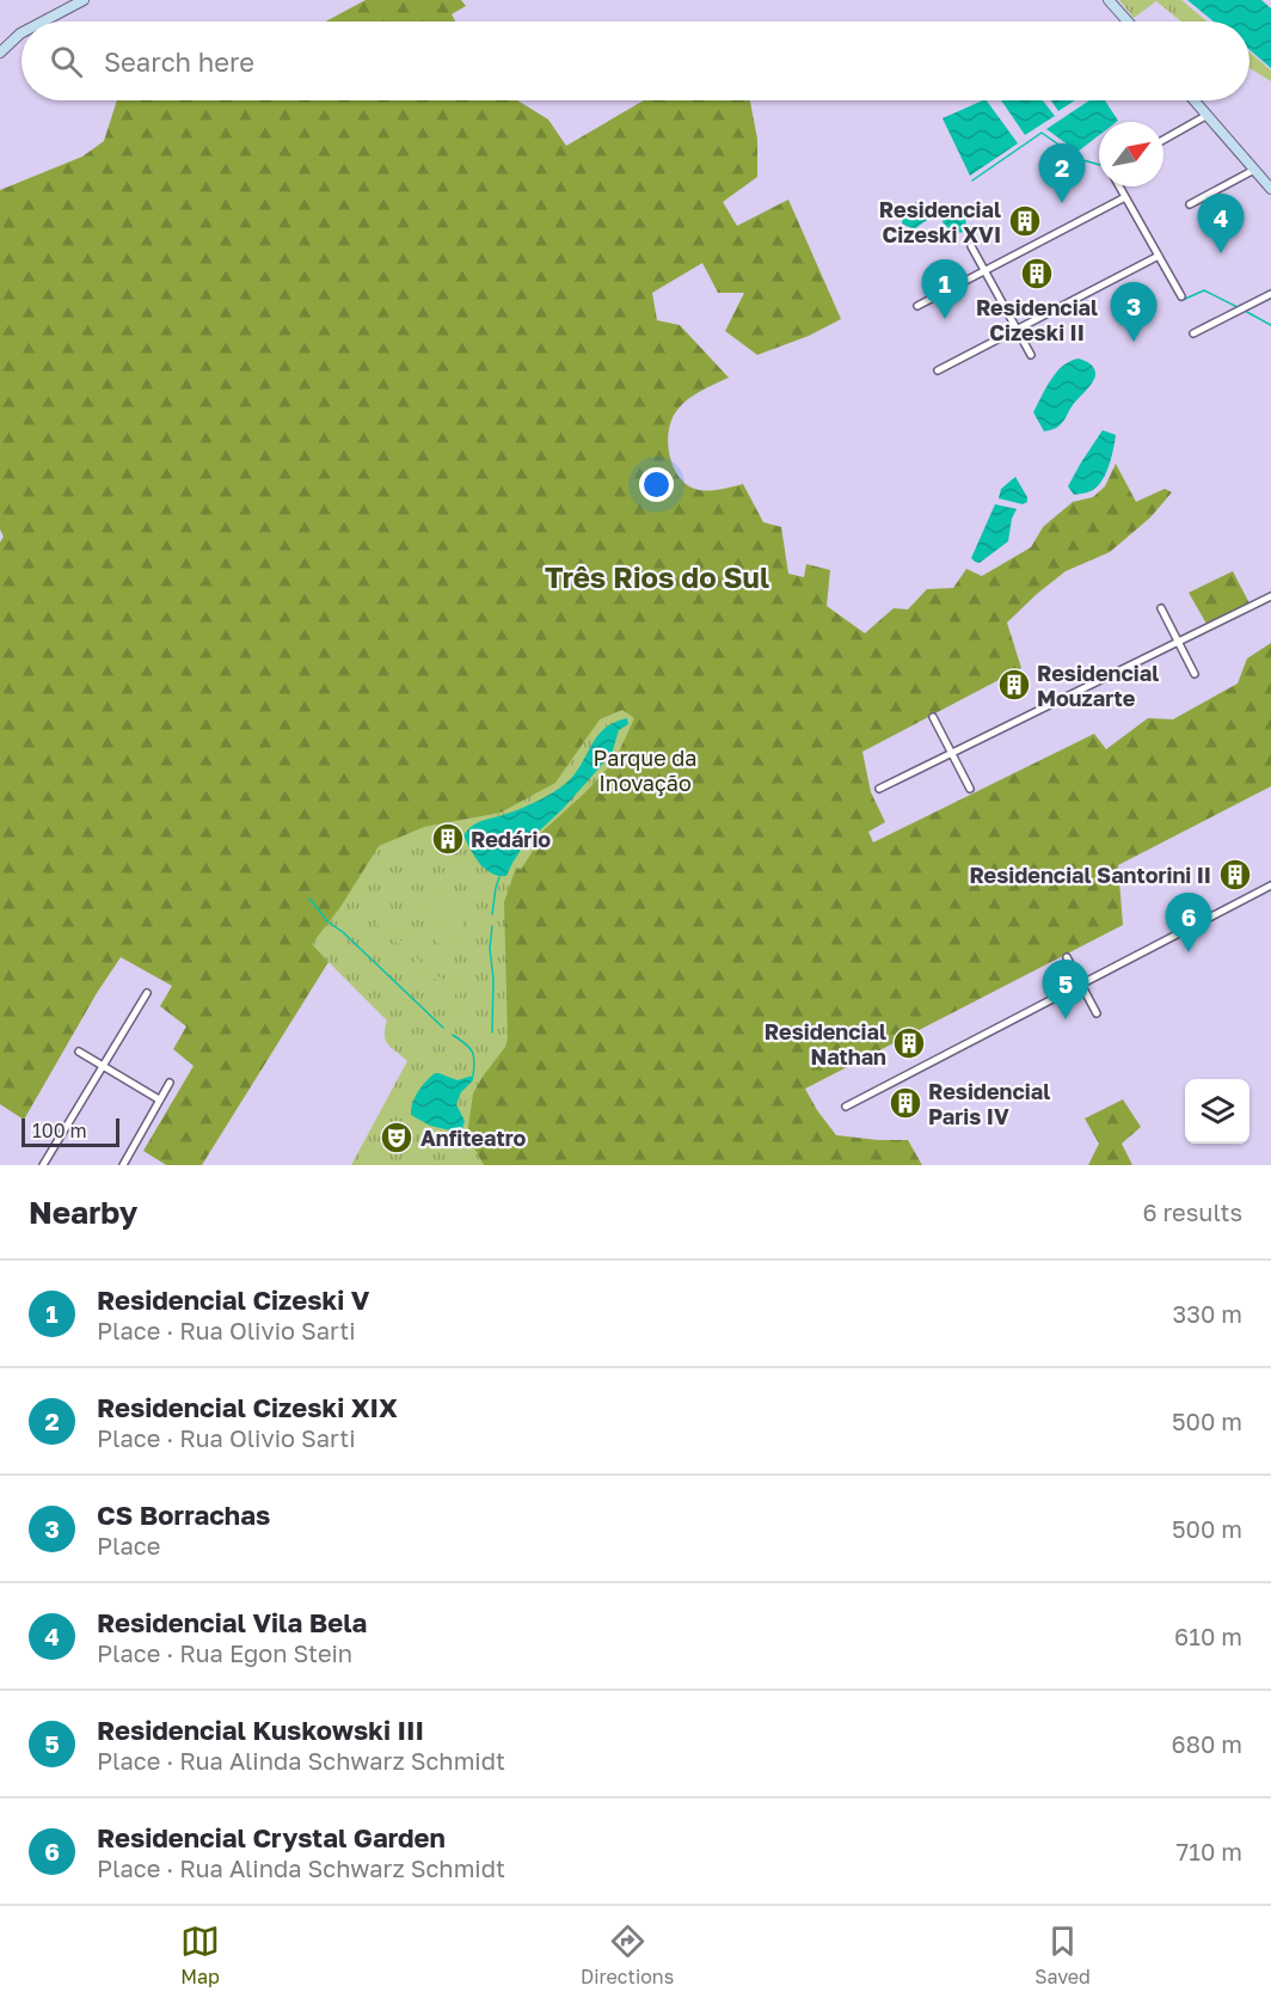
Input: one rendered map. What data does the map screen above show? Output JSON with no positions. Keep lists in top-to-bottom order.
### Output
{
  "districts": ["Três Rios do Sul"],
  "parks": ["Parque da Inovação"],
  "places": {
    "building": [
      "Residencial Cizeski XVI",
      "Residencial Cizeski II",
      "Residencial Mouzarte",
      "Redário",
      "Residencial Santorini II",
      "Residencial Nathan",
      "Residencial Paris IV"
    ],
    "theatre": ["Anfiteatro"]
  },
  "scale_bar": "100 m",
  "north": "top right",
  "page": {
    "search": "Search here",
    "pins": [
      "2",
      "4",
      "1",
      "3",
      "6",
      "5"
    ],
    "scale": "100 m",
    "heading": ["Nearby", "6 results"],
    "list": [
      {
        "mark": "1",
        "name": "Residencial Cizeski V",
        "note": "Place · Rua Olivio Sarti",
        "value": "330 m"
      },
      {
        "mark": "2",
        "name": "Residencial Cizeski XIX",
        "note": "Place · Rua Olivio Sarti",
        "value": "500 m"
      },
      {
        "mark": "3",
        "name": "CS Borrachas",
        "note": "Place",
        "value": "500 m"
      },
      {
        "mark": "4",
        "name": "Residencial Vila Bela",
        "note": "Place · Rua Egon Stein",
        "value": "610 m"
      },
      {
        "mark": "5",
        "name": "Residencial Kuskowski III",
        "note": "Place · Rua Alinda Schwarz Schmidt",
        "value": "680 m"
      },
      {
        "mark": "6",
        "name": "Residencial Crystal Garden",
        "note": "Place · Rua Alinda Schwarz Schmidt",
        "value": "710 m"
      }
    ],
    "nav": ["Map", "Directions", "Saved"]
  }
}
